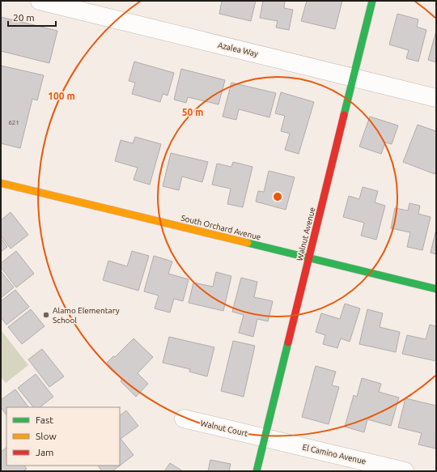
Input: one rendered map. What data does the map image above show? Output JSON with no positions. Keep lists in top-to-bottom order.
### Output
{
  "streets": {
    "street": [
      "Azalea Way",
      "South Orchard Avenue",
      "Walnut Avenue",
      "Walnut Court",
      "El Camino Avenue"
    ]
  },
  "crossings": [
    ["Azalea Way", "Walnut Avenue"],
    ["South Orchard Avenue", "Walnut Avenue"],
    ["Walnut Avenue", "Walnut Court"],
    ["Walnut Avenue", "El Camino Avenue"],
    ["Walnut Court", "El Camino Avenue"]
  ],
  "places": ["Alamo Elementary School"],
  "house_numbers": ["621"],
  "legend": ["Fast", "Slow", "Jam"],
  "scale_bar": "20 m",
  "rings": ["100 m", "50 m"]
}
